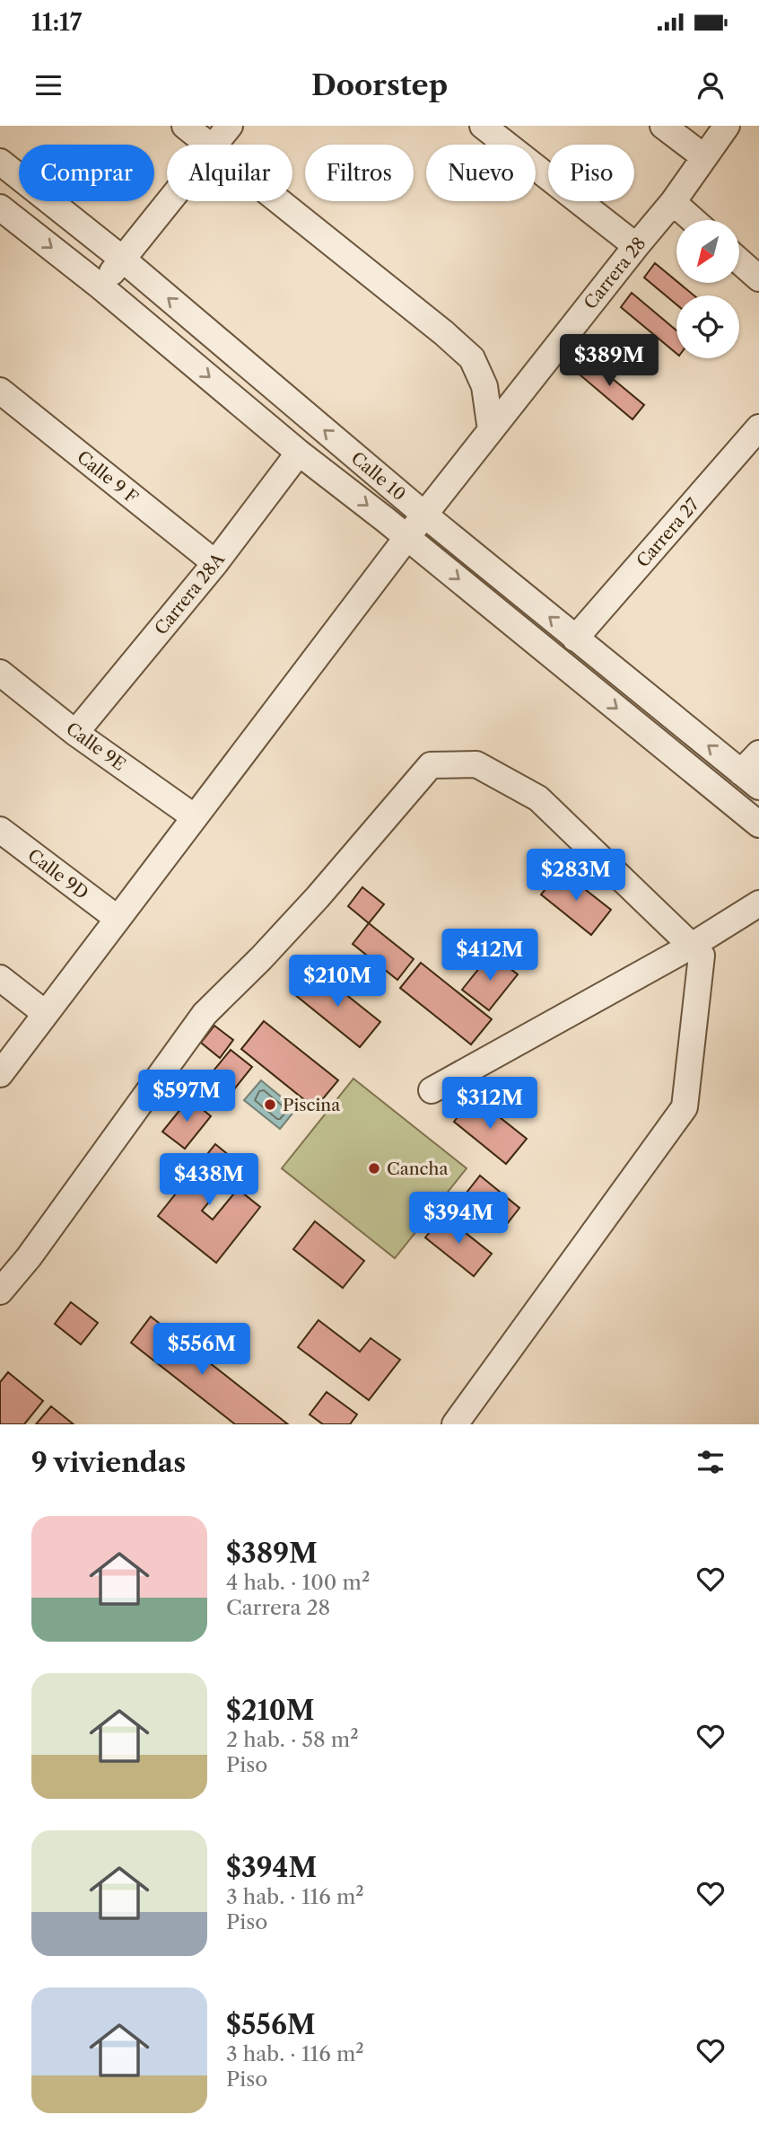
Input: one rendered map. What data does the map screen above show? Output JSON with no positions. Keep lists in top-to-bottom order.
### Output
{
  "streets": {
    "street": [
      "Carrera 28",
      "Calle 10",
      "Calle 9 F",
      "Carrera 27",
      "Carrera 28A",
      "Calle 9E",
      "Calle 9D"
    ]
  },
  "crossings": [
    ["Carrera 28", "Calle 10"],
    ["Carrera 28", "Calle 9E"],
    ["Carrera 28", "Calle 9D"],
    ["Calle 10", "Carrera 27"],
    ["Calle 10", "Carrera 28A"],
    ["Calle 9 F", "Carrera 28A"],
    ["Carrera 28A", "Calle 9E"]
  ],
  "places": ["Piscina", "Cancha"],
  "north": "bottom left",
  "page": {
    "status": "11:17",
    "header": "Doorstep",
    "chip": [
      "Comprar",
      "Alquilar",
      "Filtros",
      "Nuevo",
      "Piso"
    ],
    "price": [
      "$389M",
      "$283M",
      "$412M",
      "$210M",
      "$597M",
      "$312M",
      "$438M",
      "$394M",
      "$556M"
    ],
    "heading": "9 viviendas",
    "list": [
      {
        "name": "$389M",
        "note": "4 hab. · 100 m² · Carrera 28"
      },
      {
        "name": "$210M",
        "note": "2 hab. · 58 m² · Piso"
      },
      {
        "name": "$394M",
        "note": "3 hab. · 116 m² · Piso"
      },
      {
        "name": "$556M",
        "note": "3 hab. · 116 m² · Piso"
      }
    ]
  }
}
